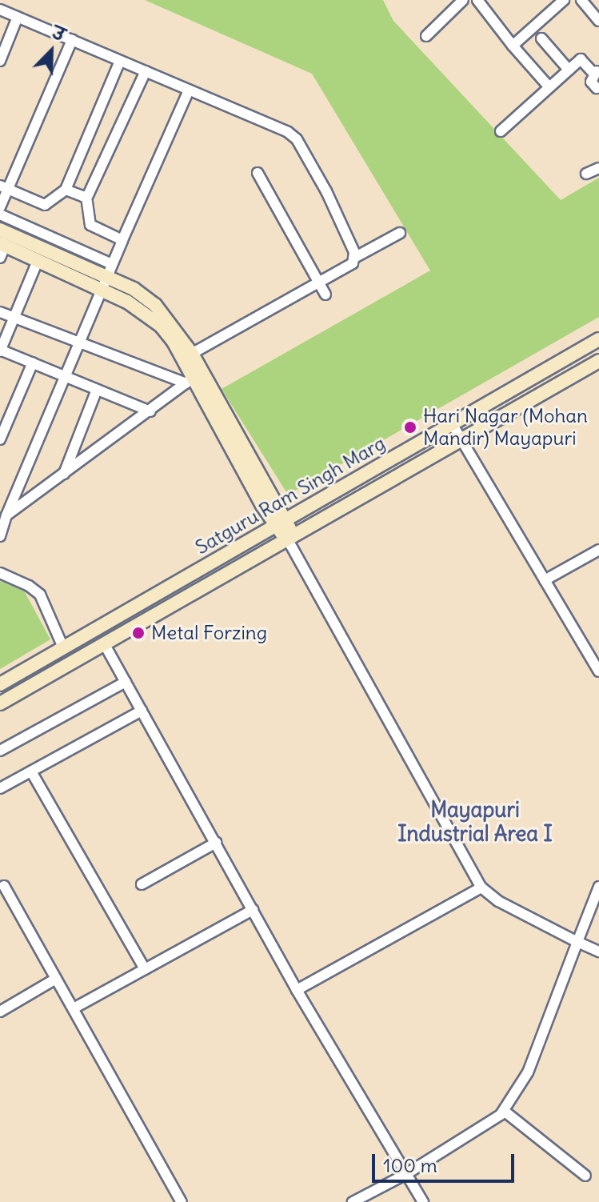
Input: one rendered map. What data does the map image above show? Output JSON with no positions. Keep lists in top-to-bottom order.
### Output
{
  "streets": {
    "main road": ["Satguru Ram Singh Marg"]
  },
  "districts": ["Mayapuri Industrial Area I"],
  "places": ["Hari Nagar (Mohan Mandir) Mayapuri", "Metal Forzing"],
  "scale_bar": "100 m",
  "north": "top right"
}
